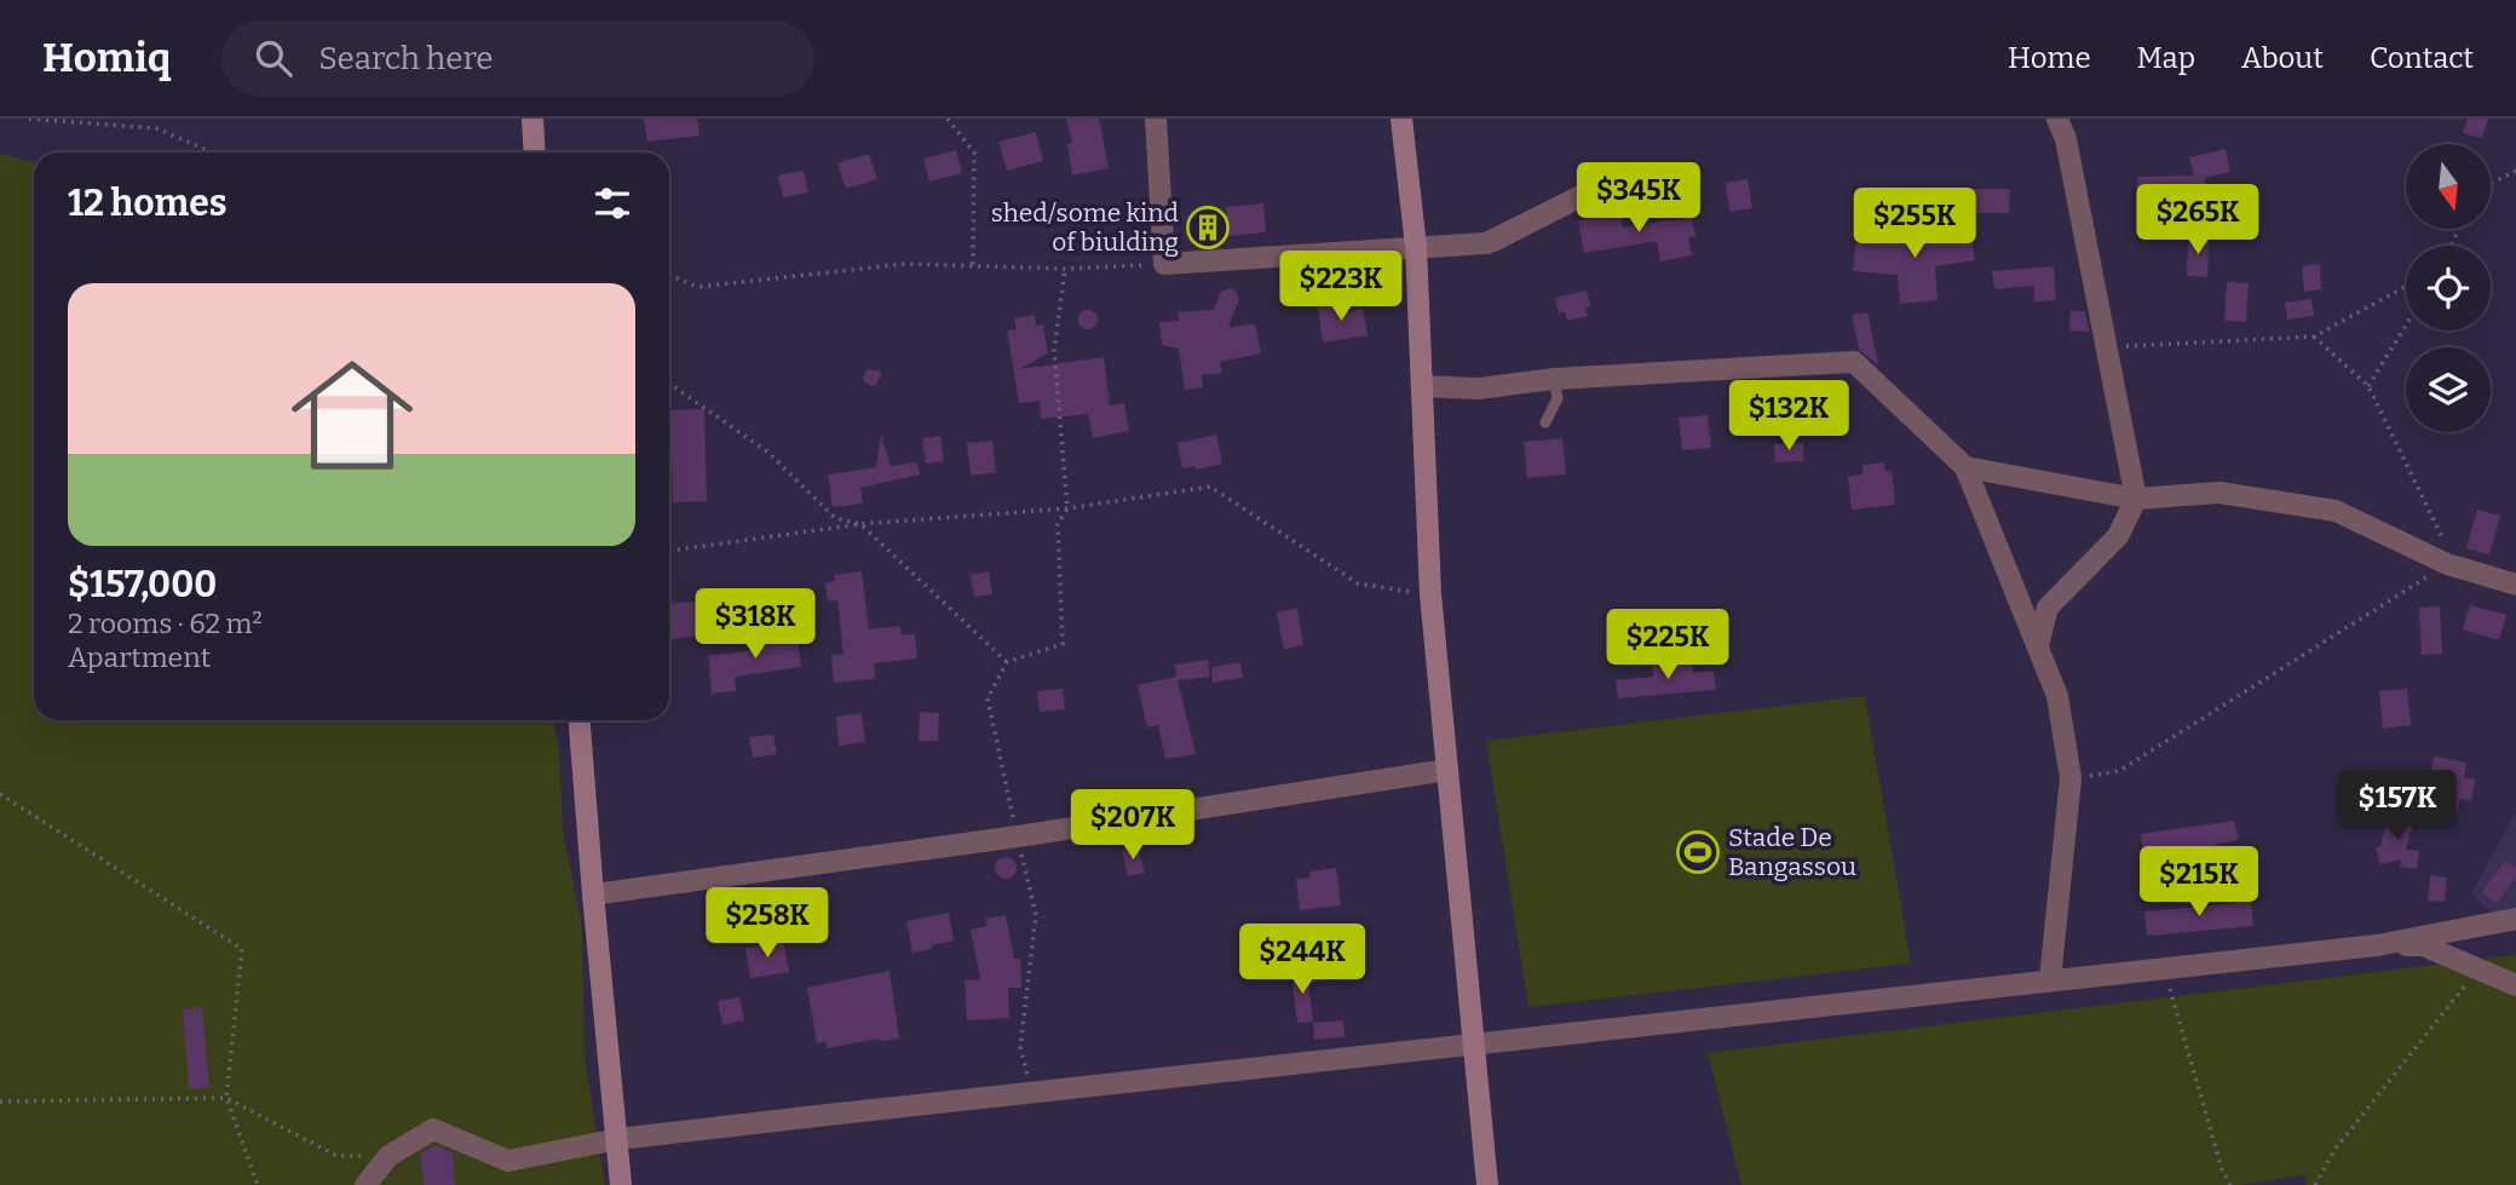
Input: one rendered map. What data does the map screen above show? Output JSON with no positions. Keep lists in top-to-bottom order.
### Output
{
  "places": {
    "building": ["shed/some kind of biulding"],
    "sports": ["Stade De Bangassou"]
  },
  "north": "bottom",
  "page": {
    "header": "Homiq",
    "search": "Search here",
    "nav": [
      "Home",
      "Map",
      "About",
      "Contact"
    ],
    "heading": "12 homes",
    "price": [
      "$345K",
      "$265K",
      "$255K",
      "$223K",
      "$132K",
      "$318K",
      "$225K",
      "$157K",
      "$207K",
      "$215K",
      "$258K",
      "$244K"
    ],
    "list": [
      {
        "name": "$157,000",
        "note": "2 rooms · 62 m² · Apartment"
      }
    ]
  }
}
